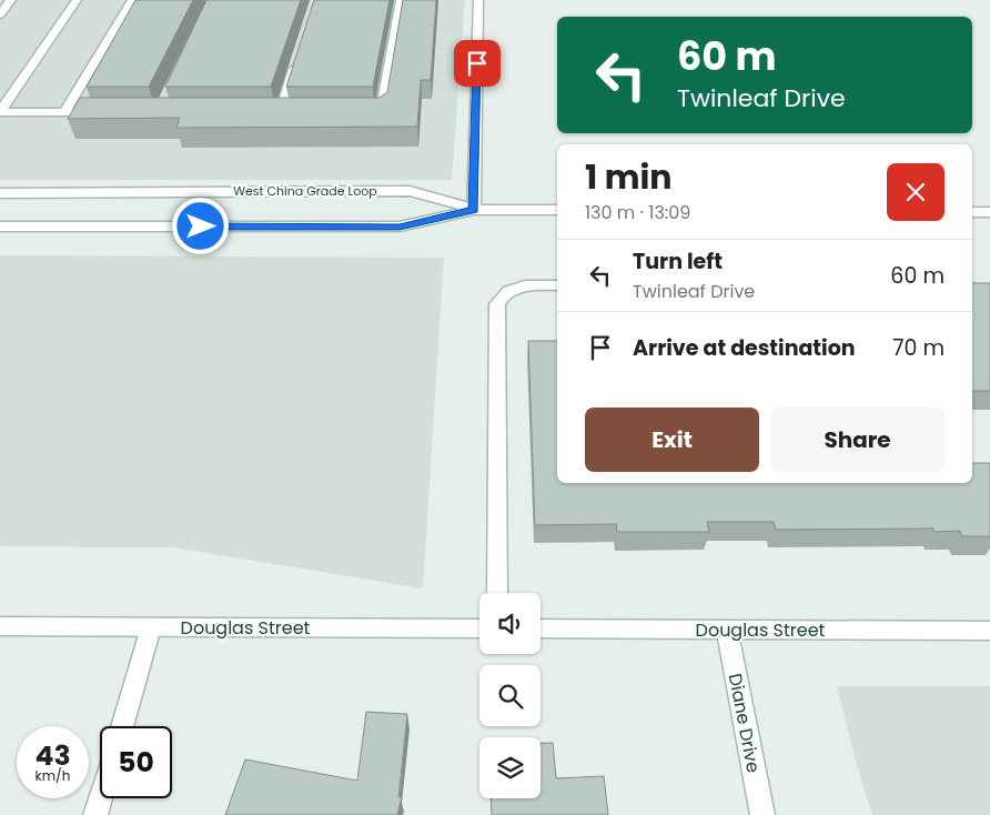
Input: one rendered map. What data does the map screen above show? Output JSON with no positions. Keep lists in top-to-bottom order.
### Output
{
  "streets": {
    "street": ["West China Grade Loop", "Douglas Street", "Diane Drive"]
  },
  "crossings": [
    ["Douglas Street", "Diane Drive"]
  ],
  "page": {
    "turn": ["60 m", "Twinleaf Drive"],
    "heading": ["1 min", "130 m · 13:09"],
    "list": [
      {
        "name": "Turn left",
        "note": "Twinleaf Drive",
        "value": "60 m"
      },
      {
        "name": "Arrive at destination",
        "value": "70 m"
      }
    ],
    "buttons": ["Exit", "Share"],
    "speed": "43 km/h",
    "limit": "50"
  }
}
